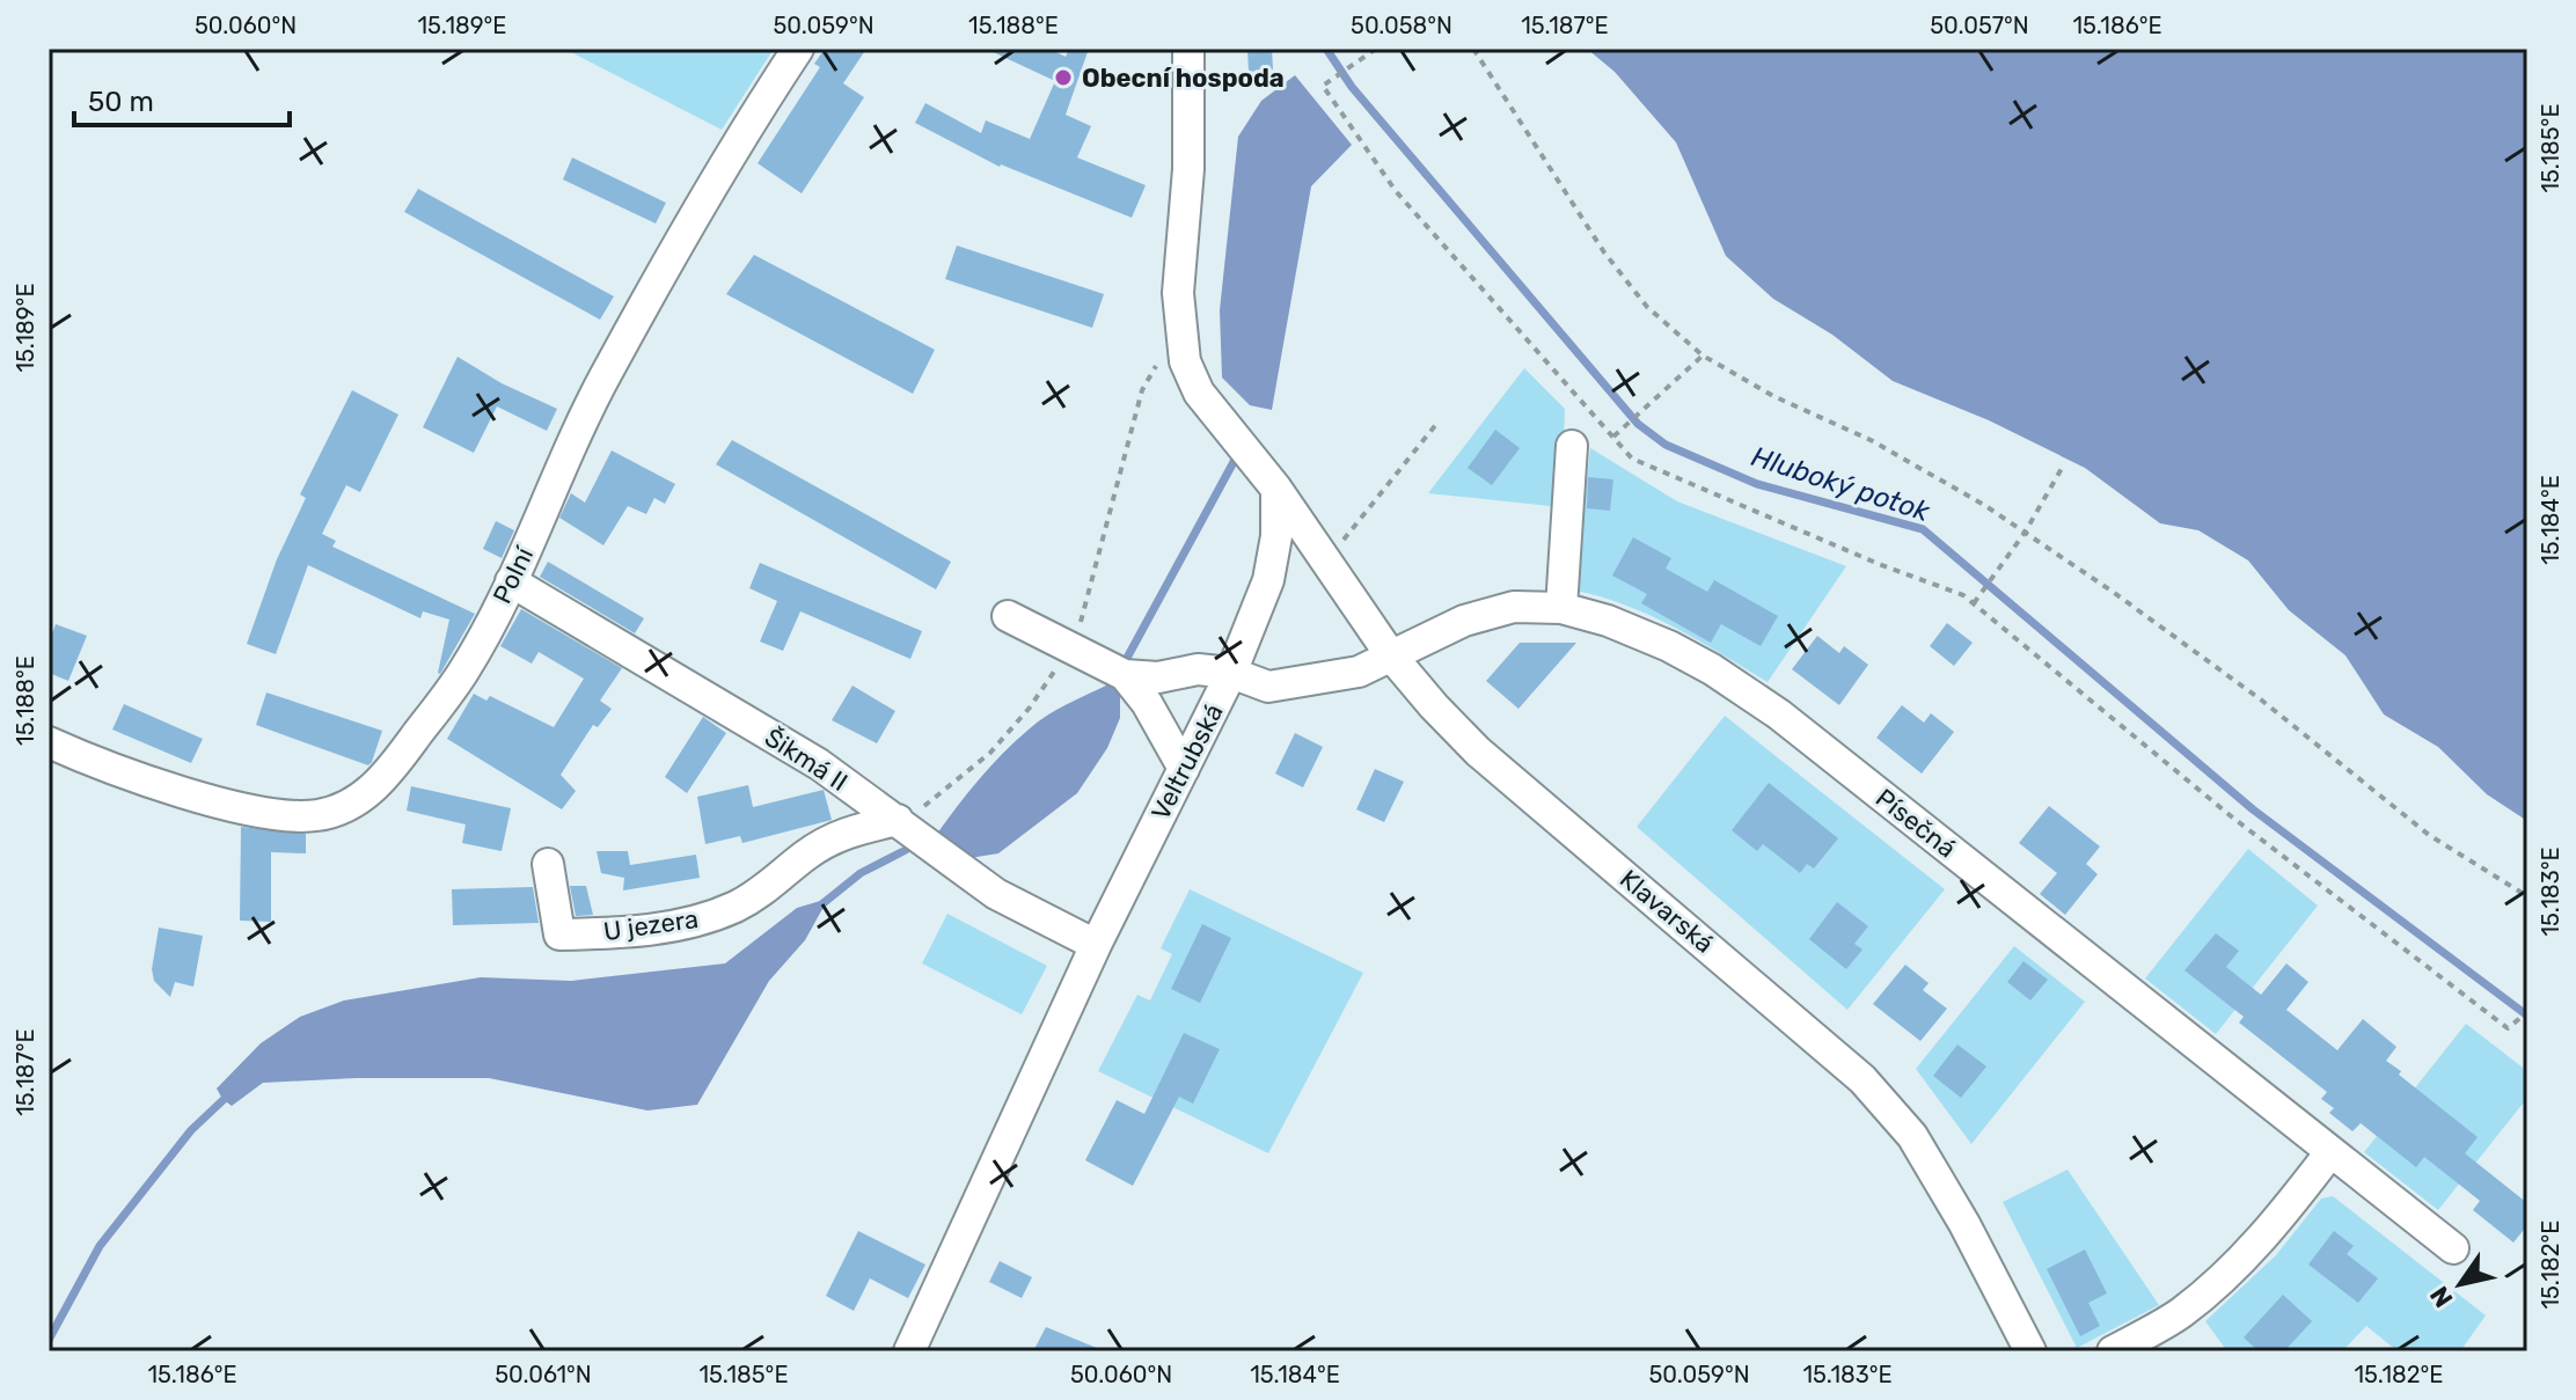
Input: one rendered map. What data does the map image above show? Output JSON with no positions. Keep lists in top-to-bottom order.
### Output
{
  "streets": {
    "street": [
      "Polní",
      "Šikmá II",
      "Veltrubská",
      "Písečná",
      "Klavarská",
      "U jezera"
    ]
  },
  "crossings": [
    ["Polní", "Šikmá II"],
    ["Šikmá II", "Veltrubská"],
    ["Šikmá II", "U jezera"],
    ["Veltrubská", "Písečná"],
    ["Veltrubská", "Klavarská"],
    ["Písečná", "Klavarská"]
  ],
  "water": ["Hluboký potok"],
  "places": ["Obecní hospoda"],
  "scale_bar": "50 m",
  "north": "bottom left",
  "coordinates": [
    "50.060°N",
    "15.189°E",
    "50.059°N",
    "15.188°E",
    "50.058°N",
    "15.187°E",
    "50.057°N",
    "15.186°E",
    "15.185°E",
    "15.184°E",
    "15.183°E",
    "15.182°E",
    "50.061°N"
  ]
}
